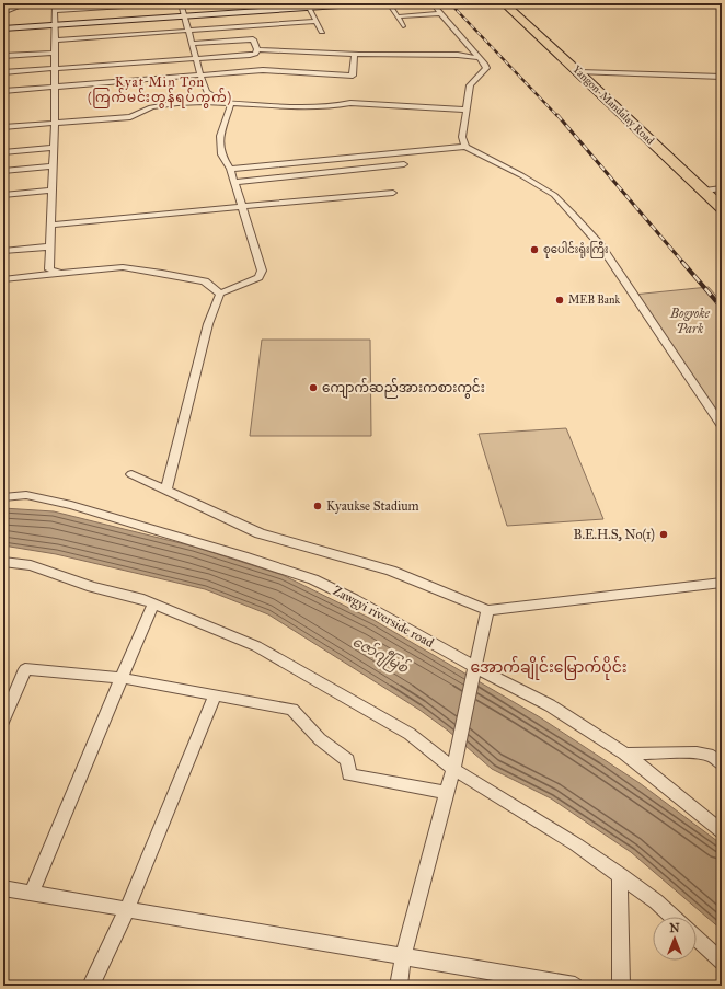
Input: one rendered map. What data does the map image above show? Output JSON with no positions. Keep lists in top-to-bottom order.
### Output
{
  "streets": {
    "highway": ["Yangon-Mandalay Road"],
    "street": ["Zawgyi riverside road"]
  },
  "districts": ["Kyat Min Ton (ကြက်မင်းတွန်ရပ်ကွက်)", "အောက်ချိုင်းမြောက်ပိုင်း"],
  "water": ["ဇော်ဂျီမြစ်"],
  "parks": ["Bogyoke Park"],
  "places": [
    "စုပေါင်းရုံးကြီး",
    "MEB Bank",
    "ကျောက်ဆည်အားကစားကွင်း",
    "Kyaukse Stadium",
    "B.E.H.S, No(1)"
  ],
  "north": "top"
}
